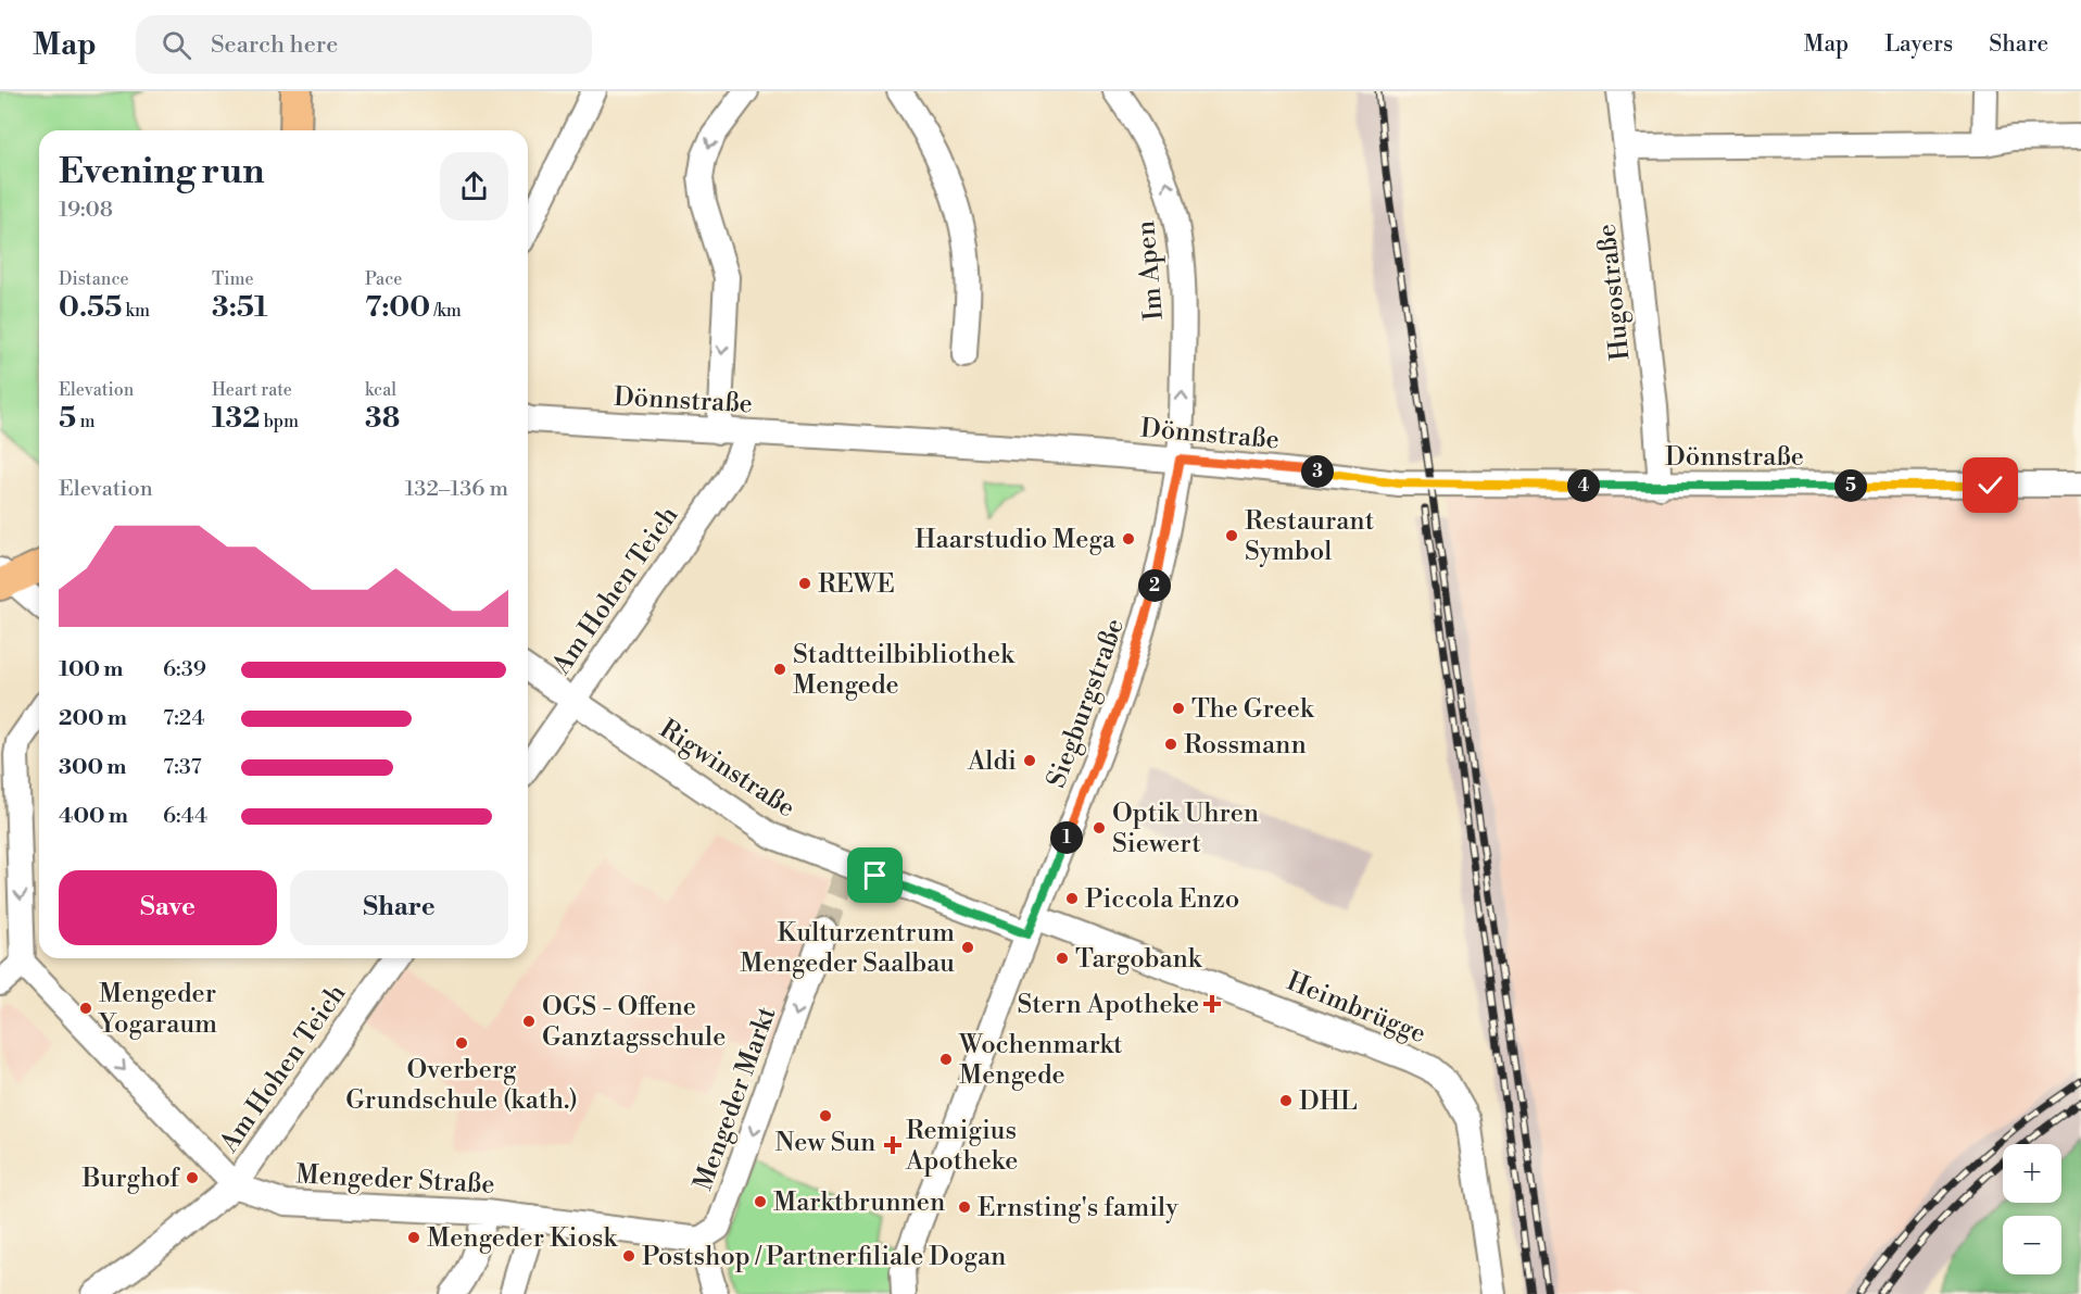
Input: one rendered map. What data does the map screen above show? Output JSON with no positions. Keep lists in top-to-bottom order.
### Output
{
  "streets": {
    "street": [
      "Im Apen",
      "Hugostraße",
      "Dönnstraße",
      "Am Hohen Teich",
      "Siegburgstraße",
      "Rigwinstraße",
      "Heimbrügge",
      "Mengeder Markt",
      "Mengeder Straße"
    ]
  },
  "crossings": [
    ["Im Apen", "Dönnstraße"],
    ["Im Apen", "Siegburgstraße"],
    ["Hugostraße", "Dönnstraße"],
    ["Dönnstraße", "Am Hohen Teich"],
    ["Dönnstraße", "Siegburgstraße"],
    ["Am Hohen Teich", "Rigwinstraße"],
    ["Am Hohen Teich", "Mengeder Straße"],
    ["Siegburgstraße", "Rigwinstraße"],
    ["Siegburgstraße", "Heimbrügge"],
    ["Rigwinstraße", "Heimbrügge"],
    ["Mengeder Markt", "Mengeder Straße"]
  ],
  "one_way": ["Mengeder Markt", "Mengeder Straße"],
  "places": {
    "other": [
      "Restaurant Symbol",
      "Haarstudio Mega",
      "REWE",
      "Stadtteilbibliothek Mengede",
      "The Greek",
      "Rossmann",
      "Aldi",
      "Optik Uhren Siewert",
      "Piccola Enzo",
      "Kulturzentrum Mengeder Saalbau",
      "Targobank",
      "Mengeder Yogaraum",
      "OGS - Offene Ganztagsschule",
      "Overberg Grundschule (kath.)",
      "Wochenmarkt Mengede",
      "DHL",
      "New Sun",
      "Burghof",
      "Marktbrunnen",
      "Ernsting's family",
      "Mengeder Kiosk",
      "Postshop / Partnerfiliale Dogan"
    ],
    "health": ["Stern Apotheke", "Remigius Apotheke"]
  },
  "page": {
    "header": "Map",
    "search": "Search here",
    "nav": ["Map", "Layers", "Share"],
    "heading": ["Evening run", "19:08"],
    "stats": [
      ["Distance", "0.55 km"],
      ["Time", "3:51"],
      ["Pace", "7:00 /km"],
      ["Elevation", "5 m"],
      ["Heart rate", "132 bpm"],
      ["kcal", "38"]
    ],
    "pins": [
      "3",
      "4",
      "5",
      "2",
      "1"
    ],
    "chart": ["Elevation", "132–136 m"],
    "list": [
      {
        "name": "100 m",
        "note": "6:39"
      },
      {
        "name": "200 m",
        "note": "7:24"
      },
      {
        "name": "300 m",
        "note": "7:37"
      },
      {
        "name": "400 m",
        "note": "6:44"
      }
    ],
    "buttons": ["Save", "Share"],
    "map_buttons": ["+", "−"]
  }
}
